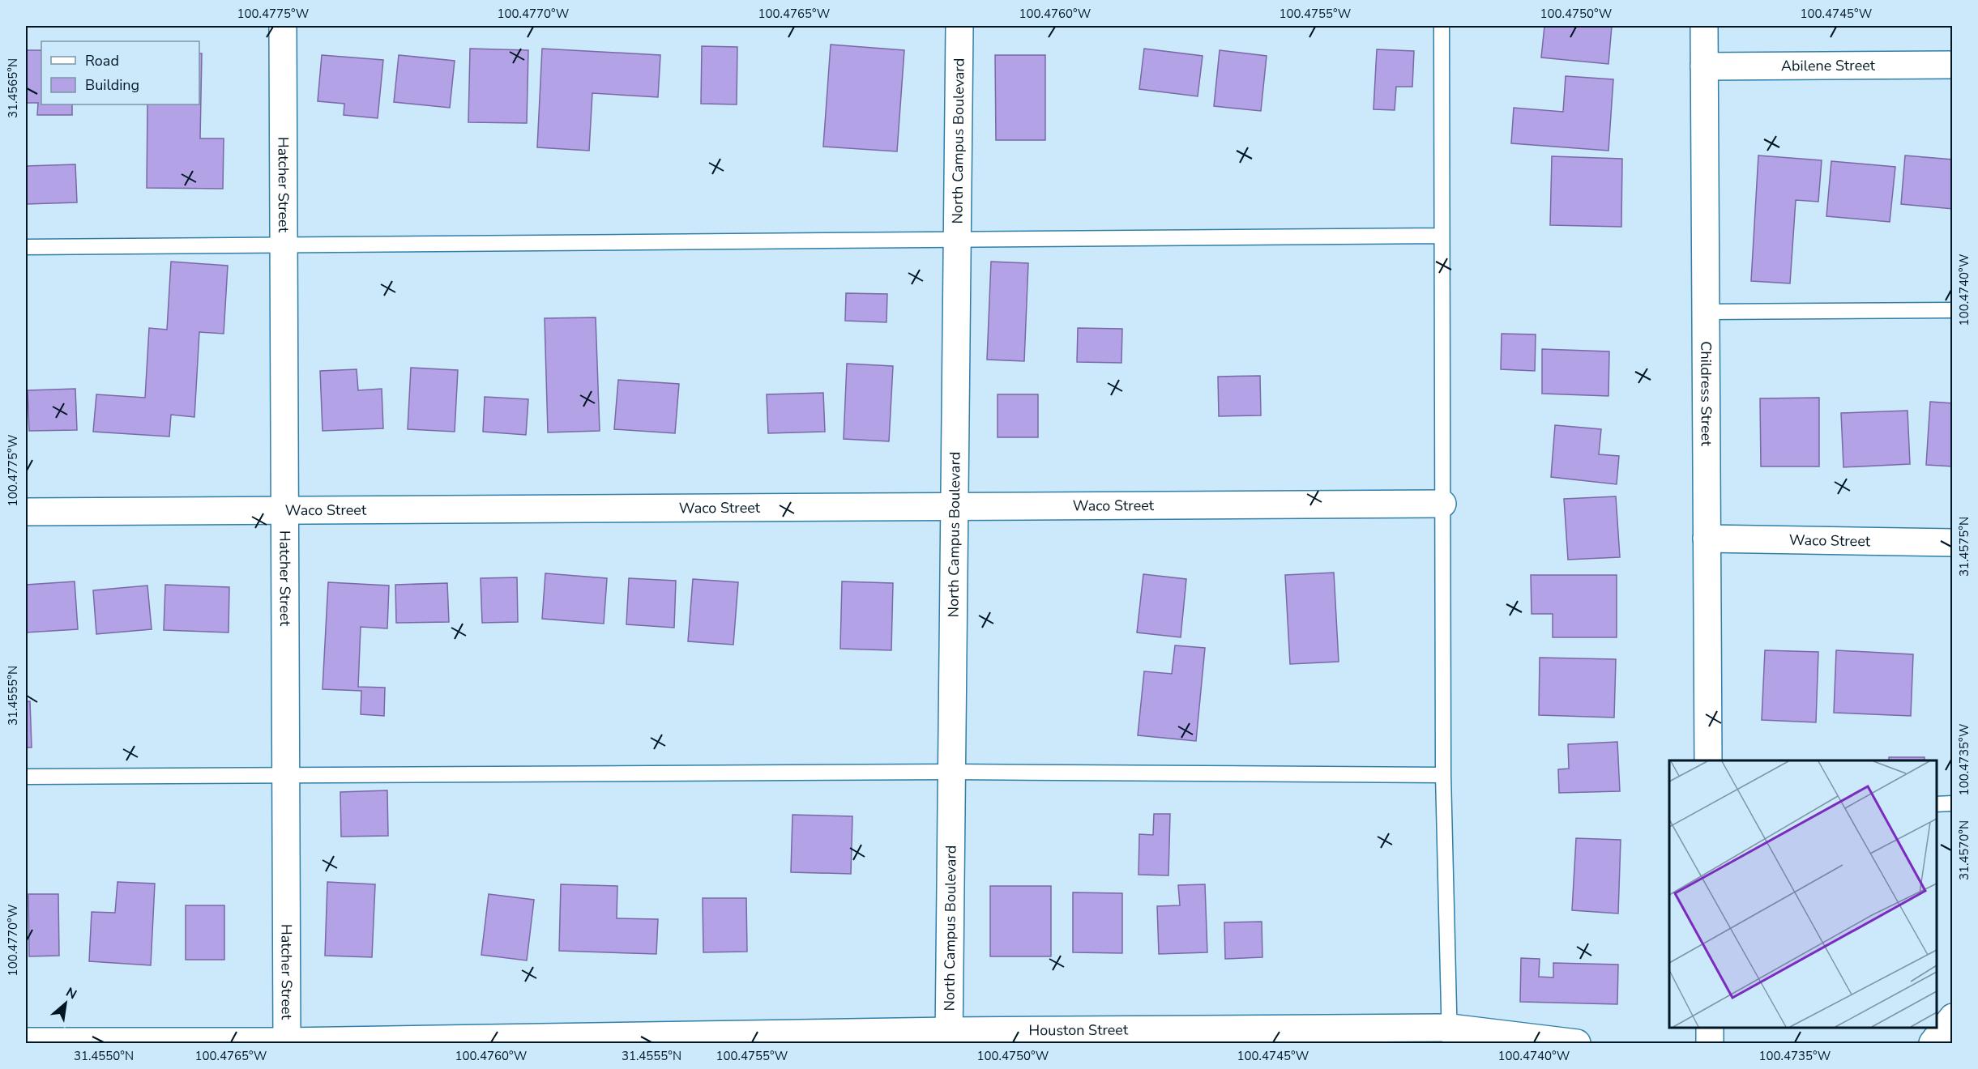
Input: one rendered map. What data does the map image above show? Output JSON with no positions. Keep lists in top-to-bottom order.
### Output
{
  "streets": {
    "street": [
      "Abilene Street",
      "North Campus Boulevard",
      "Hatcher Street",
      "Childress Street",
      "Waco Street",
      "Houston Street"
    ]
  },
  "crossings": [
    ["Abilene Street", "Childress Street"],
    ["North Campus Boulevard", "Waco Street"],
    ["North Campus Boulevard", "Houston Street"],
    ["Hatcher Street", "Waco Street"],
    ["Hatcher Street", "Houston Street"],
    ["Childress Street", "Waco Street"]
  ],
  "legend": ["Road", "Building"],
  "north": "top right",
  "coordinates": [
    "100.4775°W",
    "100.4770°W",
    "100.4765°W",
    "100.4760°W",
    "100.4755°W",
    "100.4750°W",
    "100.4745°W",
    "31.4565°N",
    "100.4740°W",
    "31.4575°N",
    "31.4555°N",
    "100.4735°W",
    "31.4570°N",
    "31.4550°N"
  ]
}
